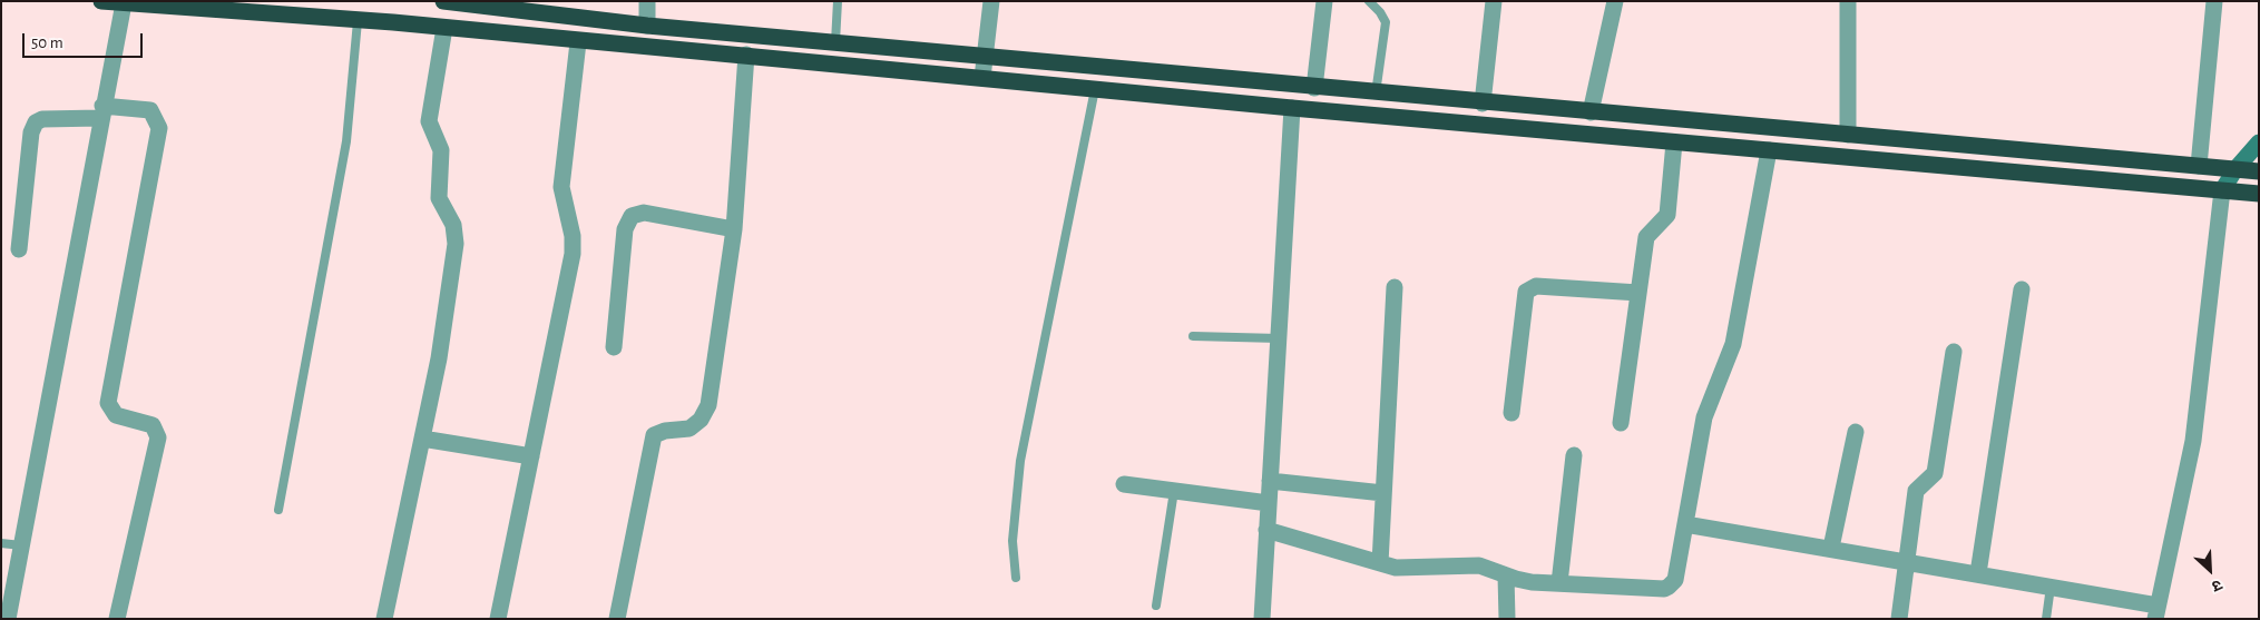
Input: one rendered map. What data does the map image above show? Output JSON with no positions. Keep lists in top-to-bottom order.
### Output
{
  "scale_bar": "50 m",
  "north": "bottom right"
}
